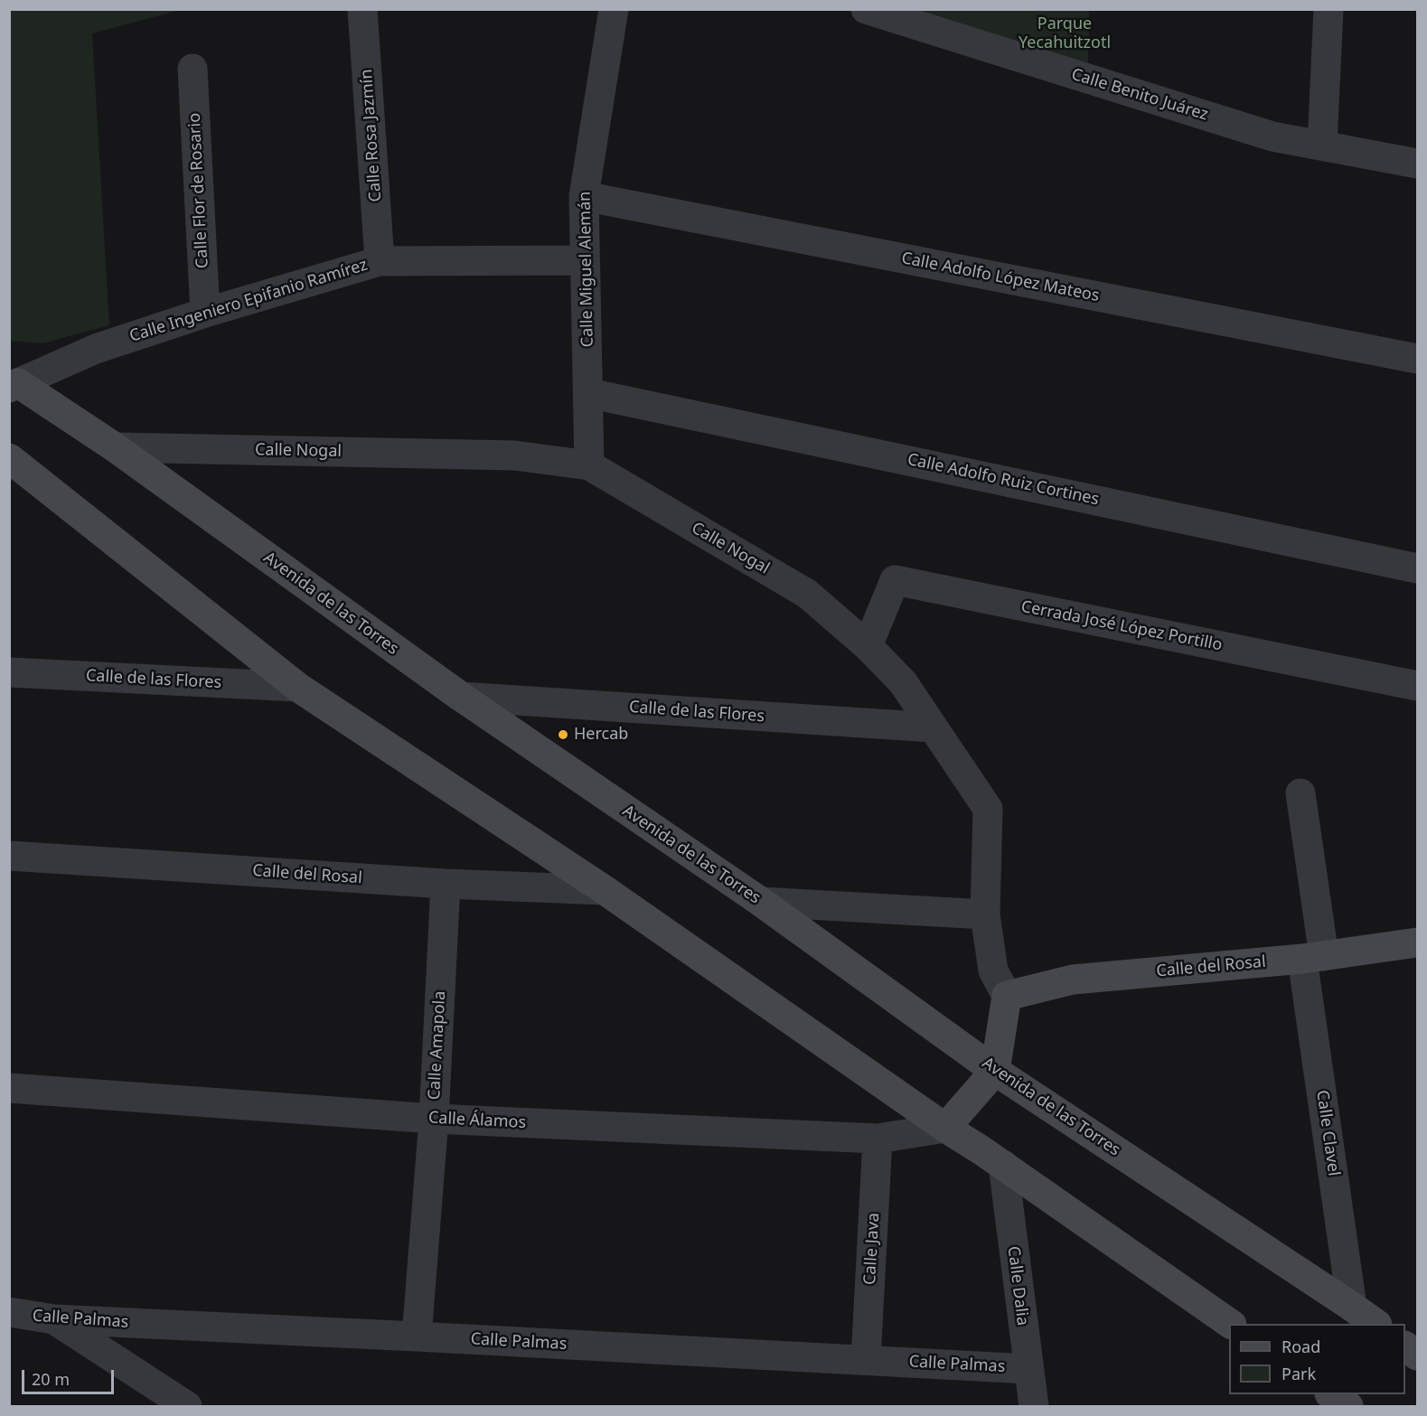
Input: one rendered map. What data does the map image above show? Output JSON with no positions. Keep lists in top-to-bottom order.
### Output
{
  "streets": {
    "street": [
      "Calle Benito Juárez",
      "Calle Rosa Jazmín",
      "Calle Flor de Rosario",
      "Calle Miguel Alemán",
      "Calle Adolfo López Mateos",
      "Calle Ingeniero Epifanio Ramírez",
      "Calle Nogal",
      "Calle Adolfo Ruiz Cortines",
      "Avenida de las Torres",
      "Cerrada José López Portillo",
      "Calle de las Flores",
      "Calle del Rosal",
      "Calle Amapola",
      "Calle Álamos",
      "Calle Clavel",
      "Calle Java",
      "Calle Dalia",
      "Calle Palmas"
    ]
  },
  "crossings": [
    ["Calle Rosa Jazmín", "Calle Ingeniero Epifanio Ramírez"],
    ["Calle Flor de Rosario", "Calle Ingeniero Epifanio Ramírez"],
    ["Calle Miguel Alemán", "Calle Adolfo López Mateos"],
    ["Calle Miguel Alemán", "Calle Ingeniero Epifanio Ramírez"],
    ["Calle Miguel Alemán", "Calle Nogal"],
    ["Calle Miguel Alemán", "Calle Adolfo Ruiz Cortines"],
    ["Calle Ingeniero Epifanio Ramírez", "Avenida de las Torres"],
    ["Calle Nogal", "Avenida de las Torres"],
    ["Calle Nogal", "Cerrada José López Portillo"],
    ["Calle Nogal", "Calle de las Flores"],
    ["Calle Nogal", "Calle del Rosal"],
    ["Avenida de las Torres", "Calle de las Flores"],
    ["Avenida de las Torres", "Calle Clavel"],
    ["Calle del Rosal", "Calle Amapola"],
    ["Calle del Rosal", "Calle Clavel"],
    ["Calle Amapola", "Calle Álamos"],
    ["Calle Amapola", "Calle Palmas"],
    ["Calle Álamos", "Calle Java"],
    ["Calle Java", "Calle Palmas"],
    ["Calle Dalia", "Calle Palmas"]
  ],
  "parks": ["Parque Yecahuitzotl"],
  "places": ["Hercab"],
  "legend": ["Road", "Park"],
  "scale_bar": "20 m"
}
